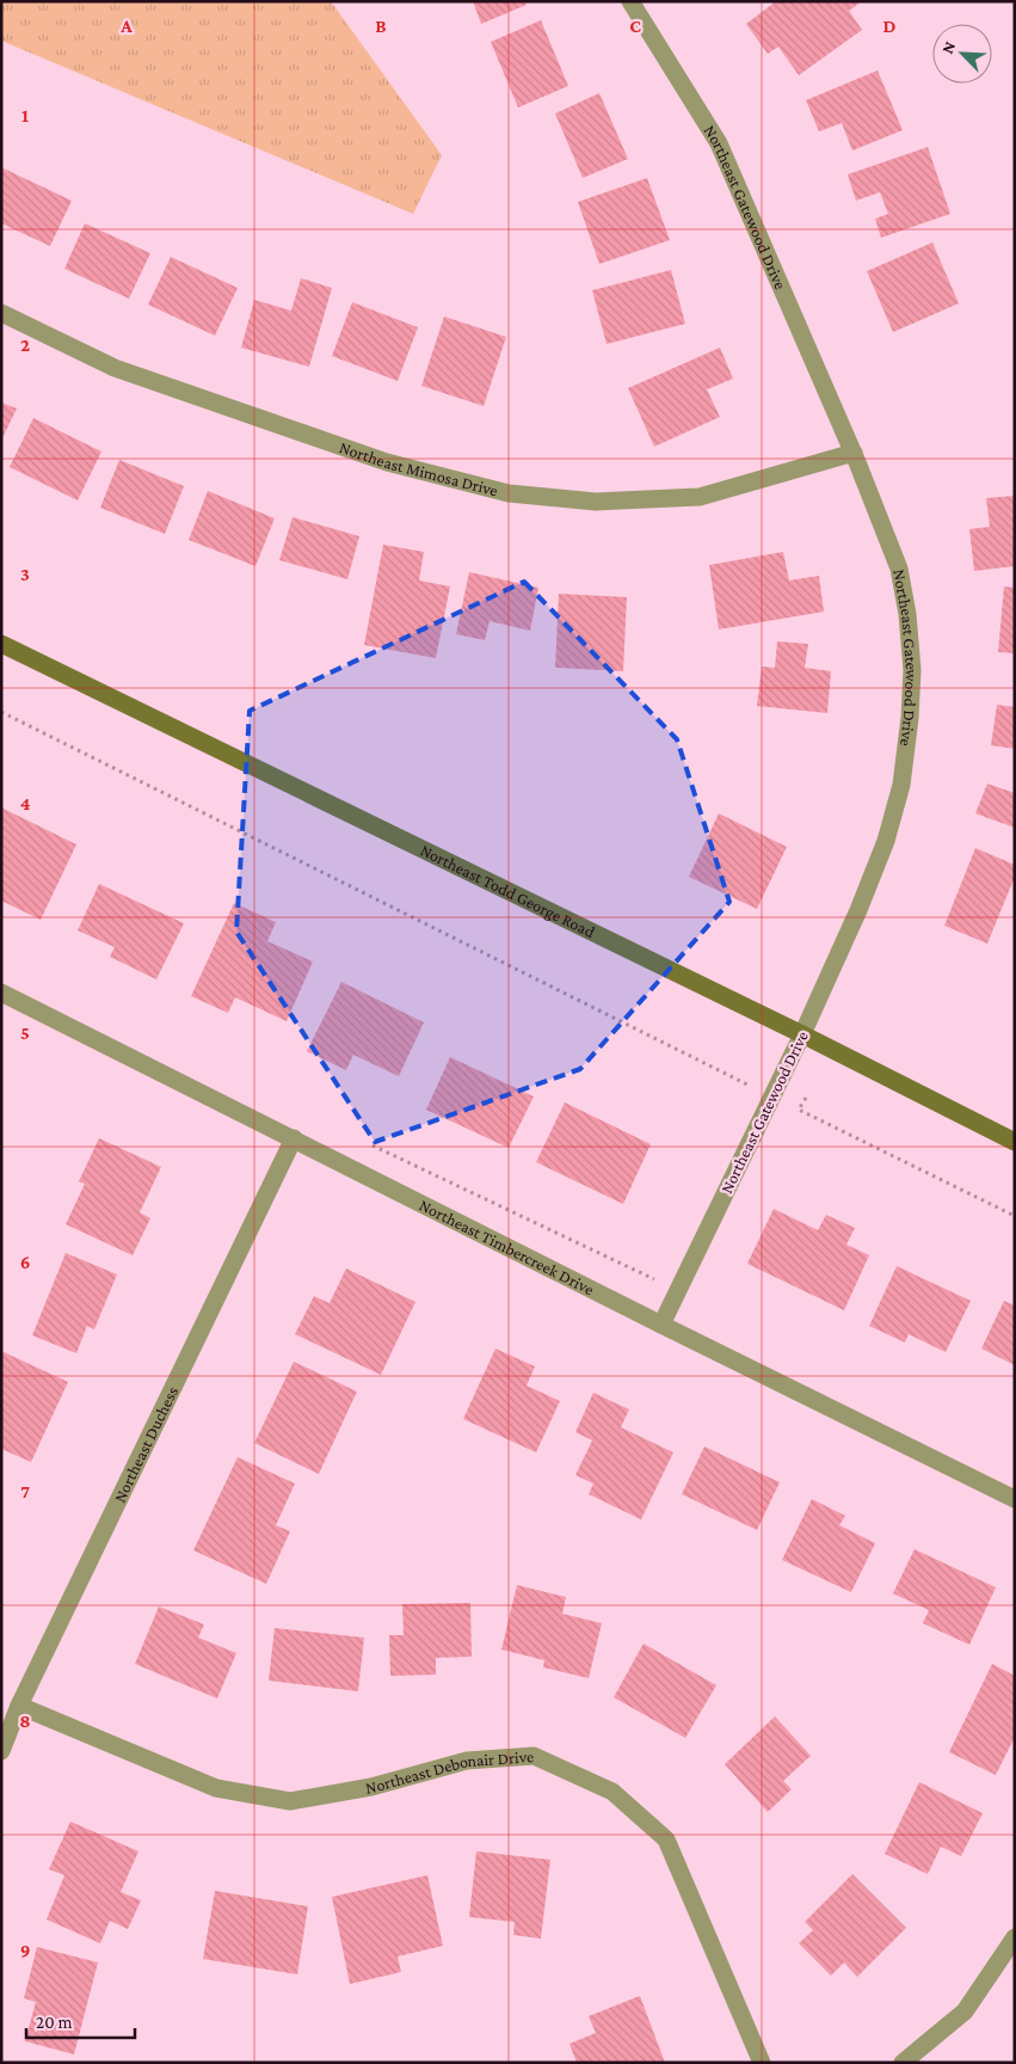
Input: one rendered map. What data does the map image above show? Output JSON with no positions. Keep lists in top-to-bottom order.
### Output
{
  "streets": {
    "main road": ["Northeast Todd George Road"],
    "street": [
      "Northeast Gatewood Drive",
      "Northeast Mimosa Drive",
      "Northeast Timbercreek Drive",
      "Northeast Duchess",
      "Northeast Debonair Drive"
    ]
  },
  "crossings": [
    ["Northeast Gatewood Drive", "Northeast Mimosa Drive"],
    ["Northeast Gatewood Drive", "Northeast Todd George Road"],
    ["Northeast Gatewood Drive", "Northeast Timbercreek Drive"],
    ["Northeast Timbercreek Drive", "Northeast Duchess"],
    ["Northeast Duchess", "Northeast Debonair Drive"]
  ],
  "scale_bar": "20 m",
  "north": "top left",
  "grid": {
    "columns": [
      "A",
      "B",
      "C",
      "D"
    ],
    "rows": [
      "1",
      "2",
      "3",
      "4",
      "5",
      "6",
      "7",
      "8",
      "9"
    ]
  }
}
